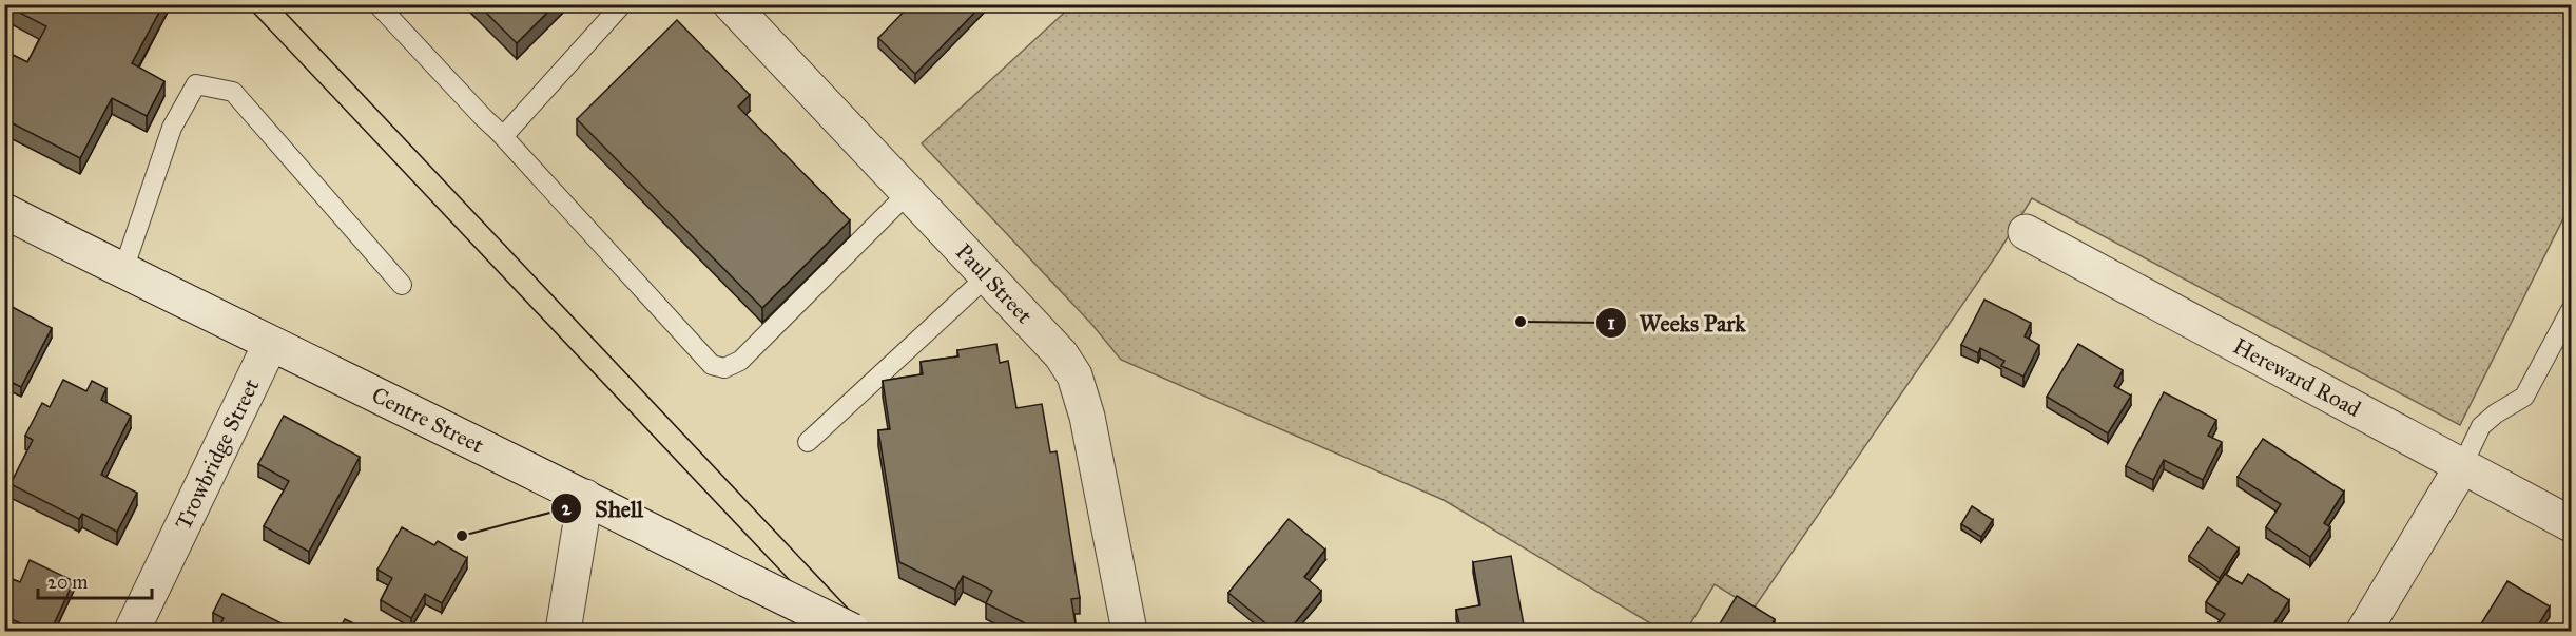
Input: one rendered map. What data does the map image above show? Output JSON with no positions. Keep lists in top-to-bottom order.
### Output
{
  "streets": {
    "street": [
      "Paul Street",
      "Hereward Road",
      "Centre Street",
      "Trowbridge Street"
    ]
  },
  "crossings": [
    ["Centre Street", "Trowbridge Street"]
  ],
  "places": ["Weeks Park", "Shell"],
  "scale_bar": "20 m"
}
